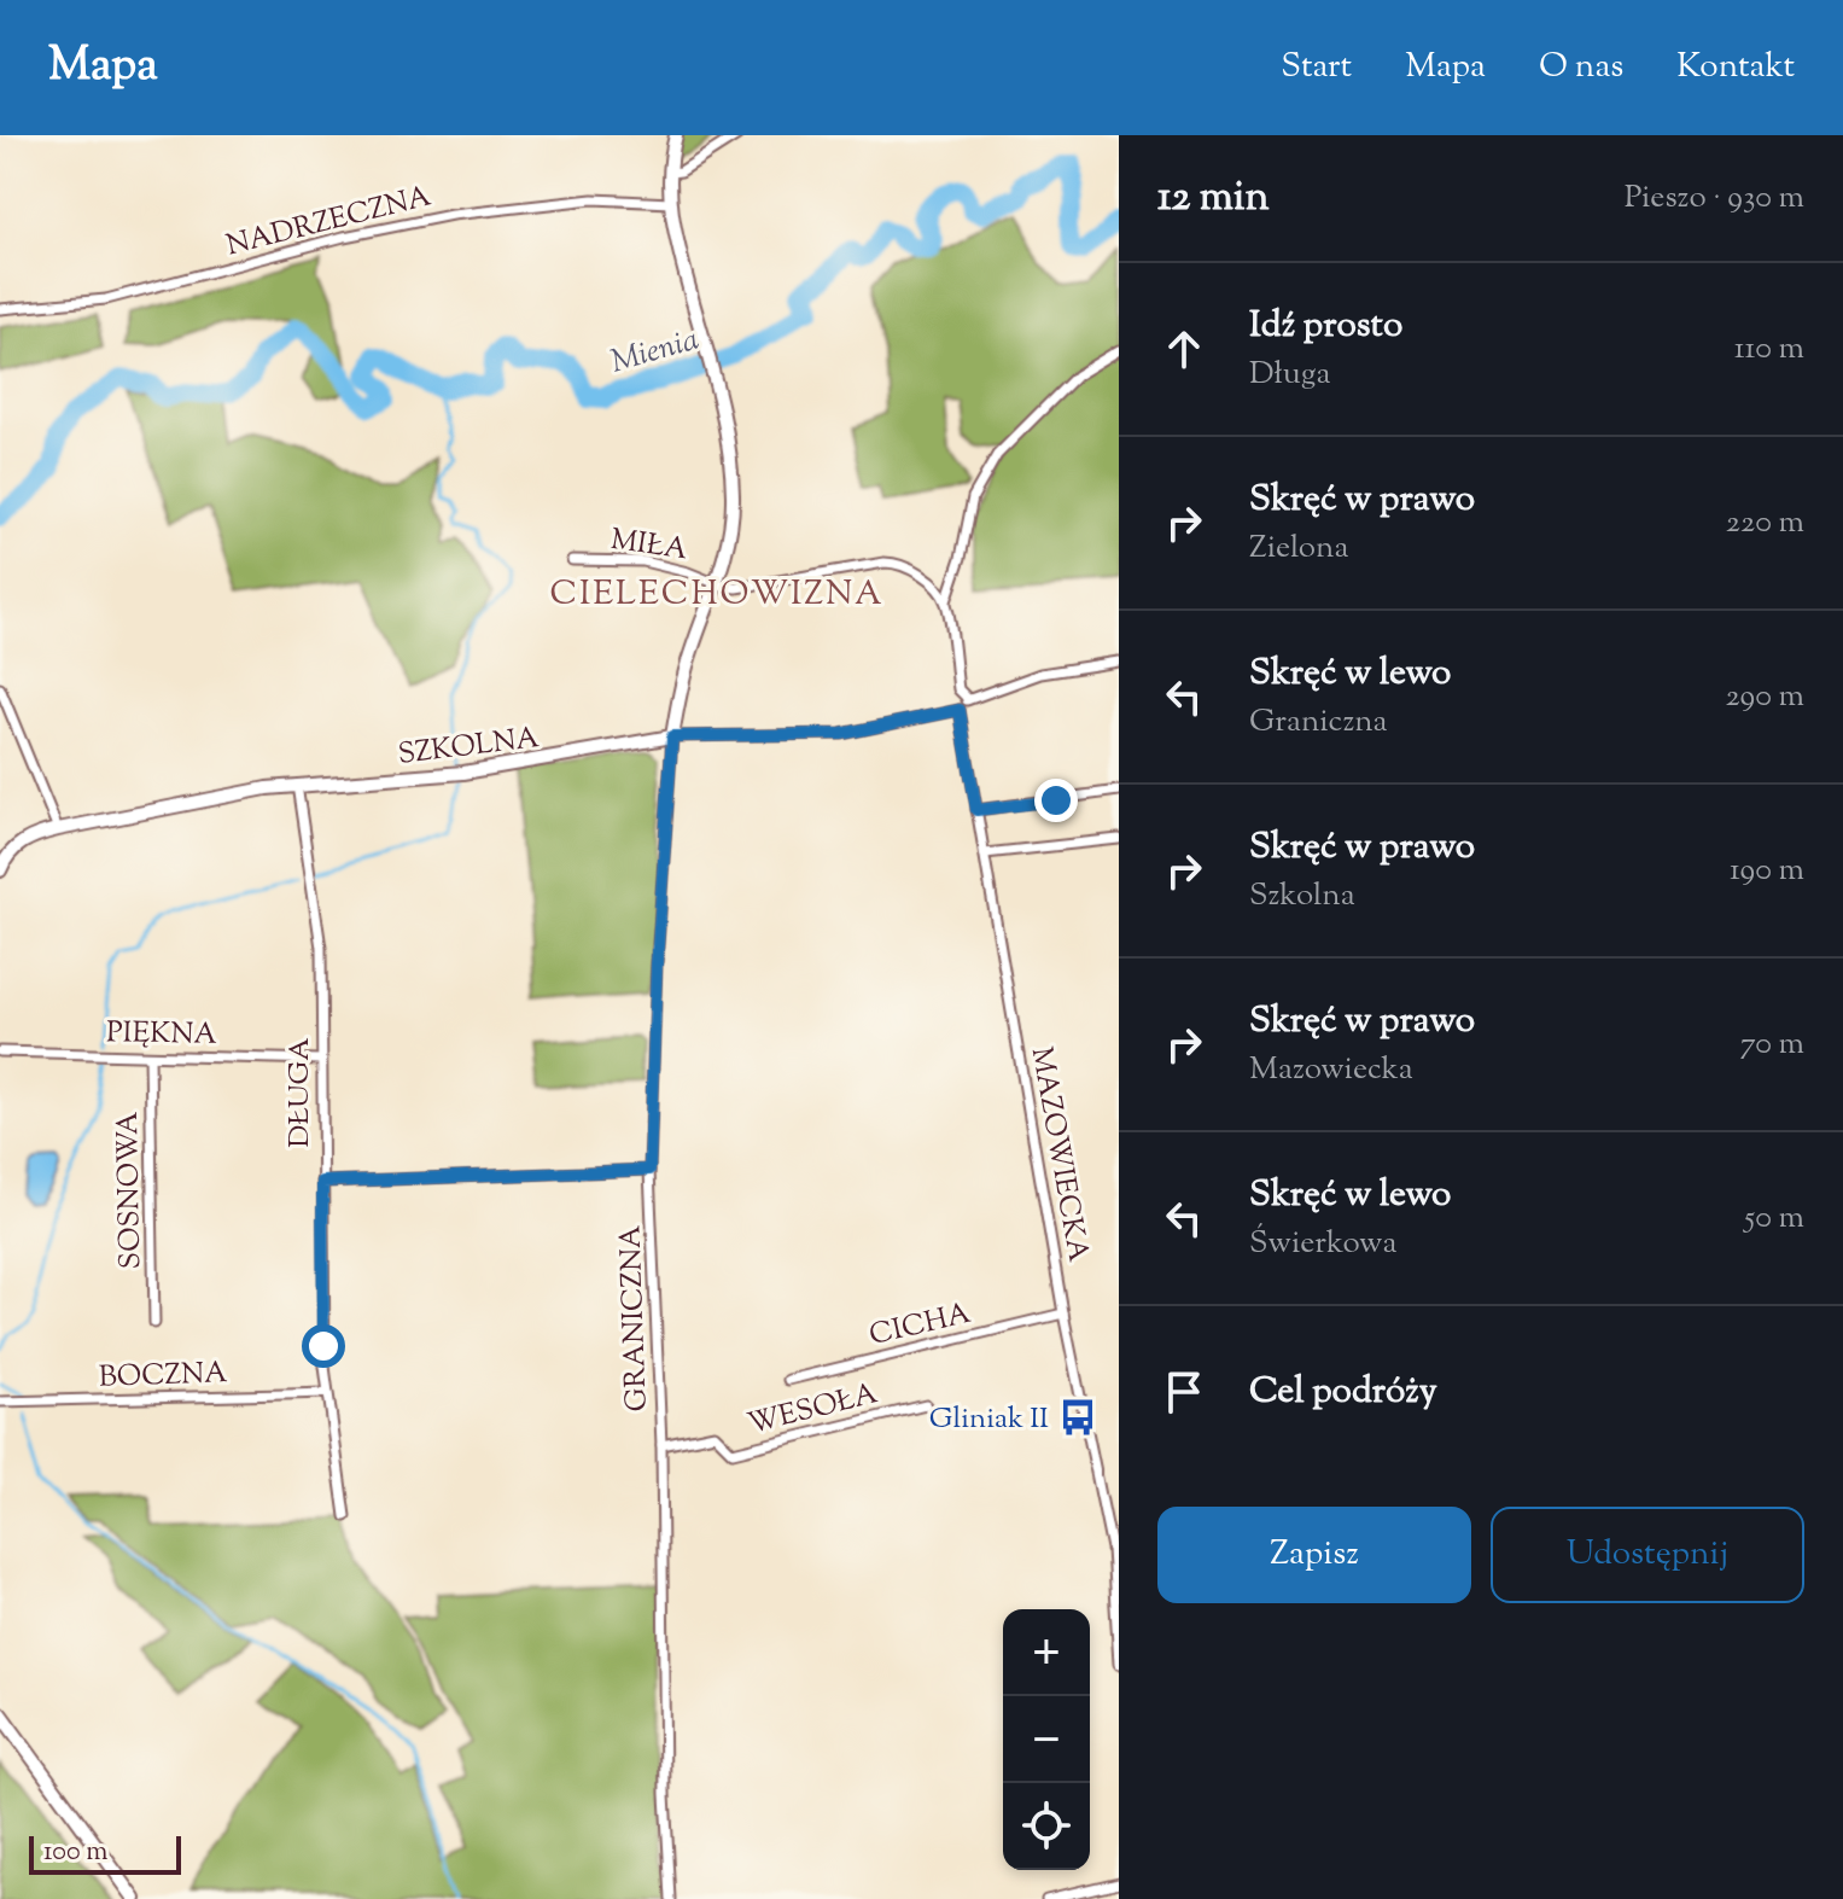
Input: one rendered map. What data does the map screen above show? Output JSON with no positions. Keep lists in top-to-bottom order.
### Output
{
  "streets": {
    "street": [
      "NADRZECZNA",
      "MIŁA",
      "SZKOLNA",
      "PIĘKNA",
      "DŁUGA",
      "MAZOWIECKA",
      "SOSNOWA",
      "GRANICZNA",
      "CICHA",
      "BOCZNA",
      "WESOŁA"
    ]
  },
  "crossings": [
    ["SZKOLNA", "DŁUGA"],
    ["SZKOLNA", "MAZOWIECKA"],
    ["SZKOLNA", "GRANICZNA"],
    ["PIĘKNA", "DŁUGA"],
    ["PIĘKNA", "SOSNOWA"],
    ["DŁUGA", "BOCZNA"],
    ["MAZOWIECKA", "CICHA"],
    ["GRANICZNA", "WESOŁA"]
  ],
  "districts": ["CIELECHOWIZNA"],
  "water": ["Mienia"],
  "places": {
    "bus stop": ["Gliniak II"]
  },
  "scale_bar": "100 m",
  "page": {
    "header": "Mapa",
    "nav": [
      "Start",
      "Mapa",
      "O nas",
      "Kontakt"
    ],
    "heading": ["12 min", "Pieszo · 930 m"],
    "list": [
      ["Idź prosto", "Długa", "110 m"],
      ["Skręć w prawo", "Zielona", "220 m"],
      ["Skręć w lewo", "Graniczna", "290 m"],
      ["Skręć w prawo", "Szkolna", "190 m"],
      ["Skręć w prawo", "Mazowiecka", "70 m"],
      ["Skręć w lewo", "Świerkowa", "50 m"],
      "Cel podróży"
    ],
    "buttons": ["Zapisz", "Udostępnij"],
    "map_buttons": ["+", "−"],
    "scale": "100 m"
  }
}
